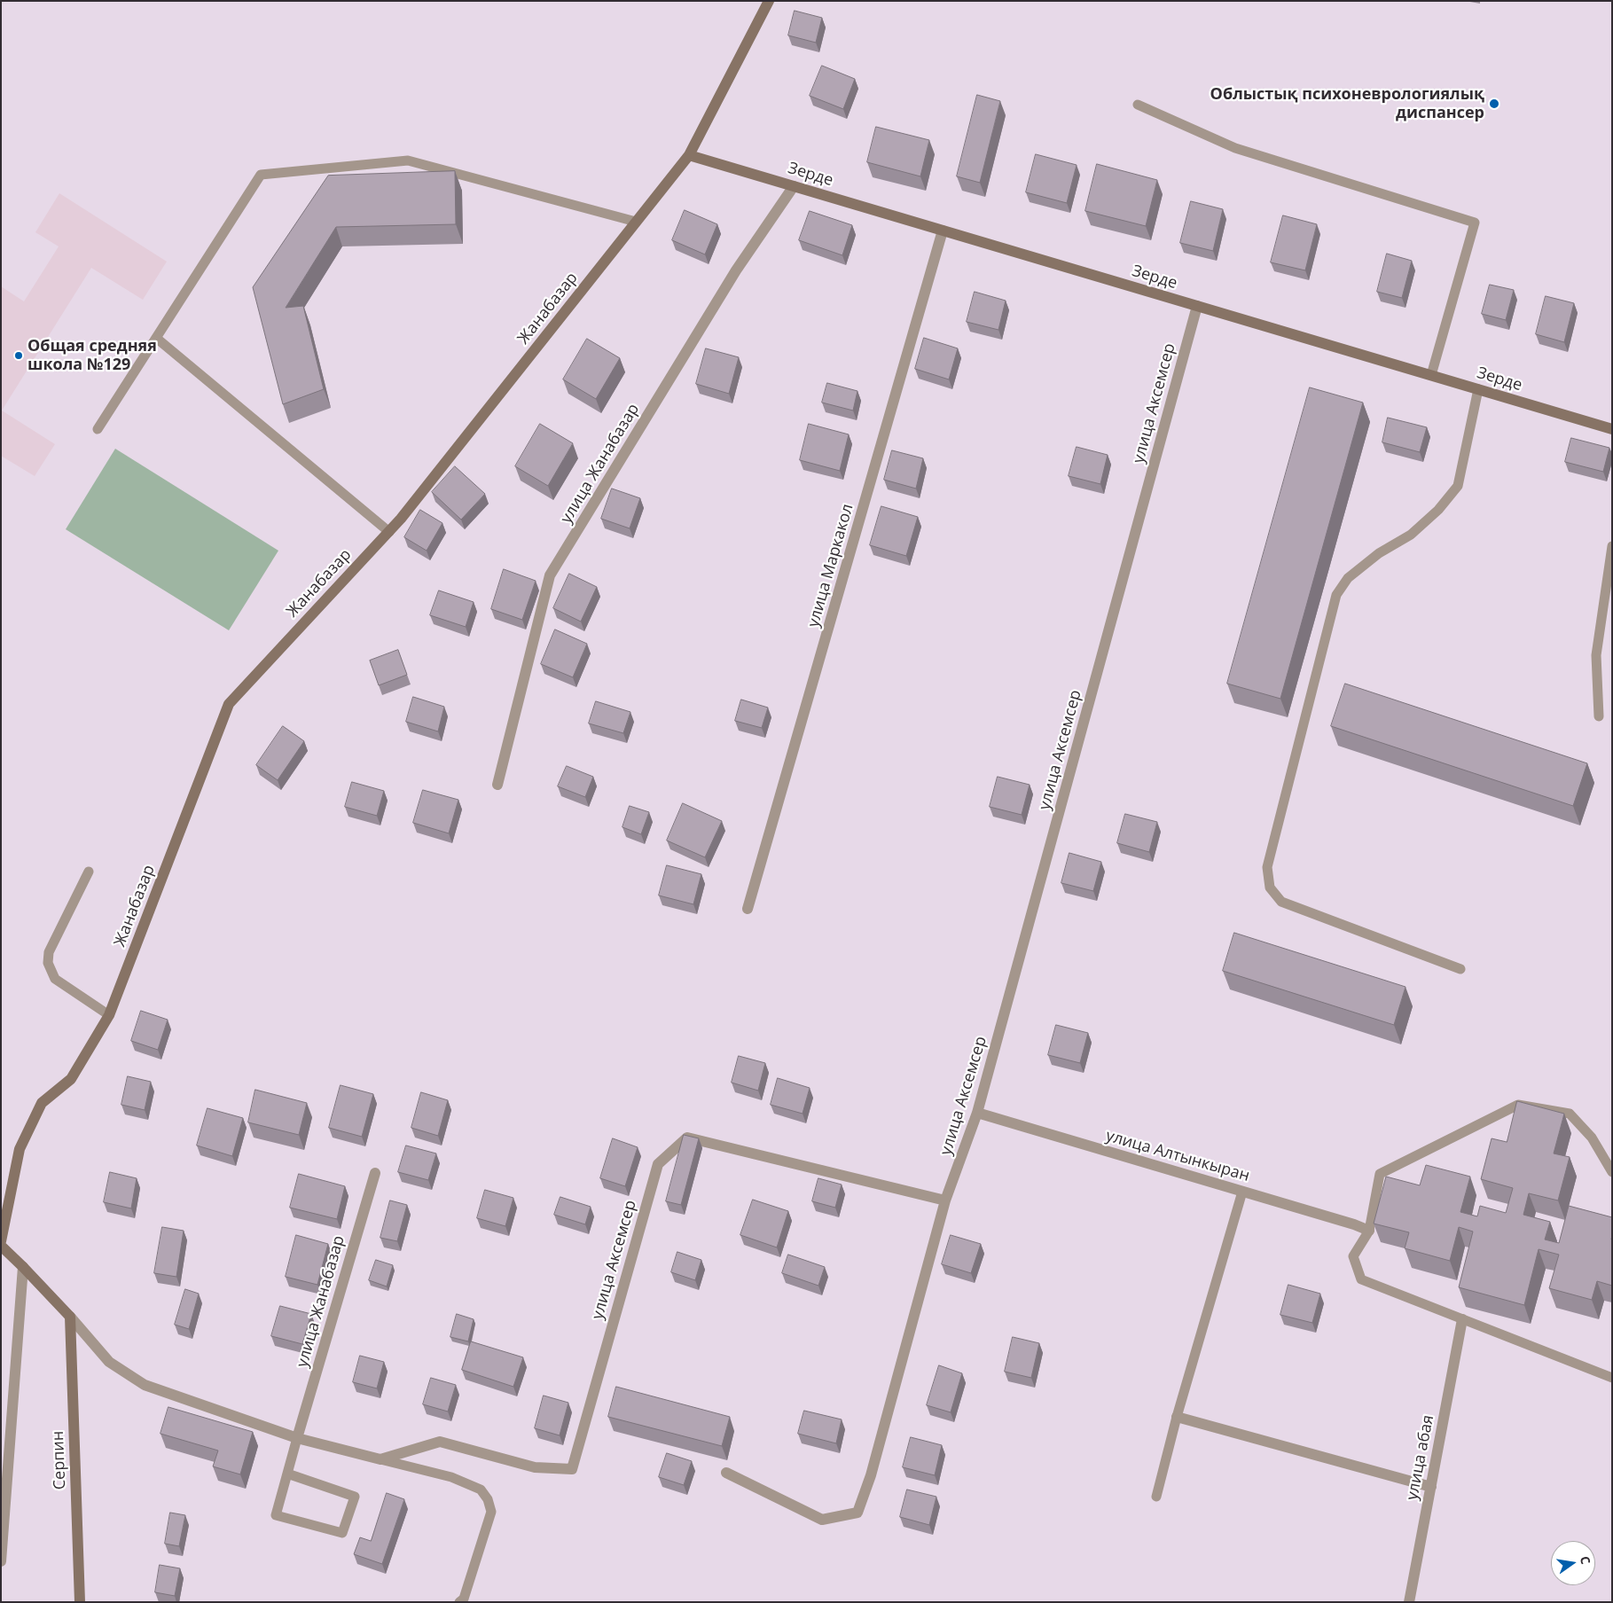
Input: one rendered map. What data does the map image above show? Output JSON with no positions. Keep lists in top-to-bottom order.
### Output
{
  "streets": {
    "street": [
      "Зерде",
      "Жанабазар",
      "улица Аксемсер",
      "улица Жанабазар",
      "улица Маркакол",
      "улица Алтынкыран",
      "улица абая",
      "Серпин"
    ]
  },
  "crossings": [
    ["Зерде", "Жанабазар"],
    ["Зерде", "улица Аксемсер"],
    ["Зерде", "улица Жанабазар"],
    ["Зерде", "улица Маркакол"],
    ["улица Аксемсер", "улица Алтынкыран"]
  ],
  "places": ["Облыстық психоневрологиялық диспансер", "Общая средняя школа №129"],
  "north": "right"
}
